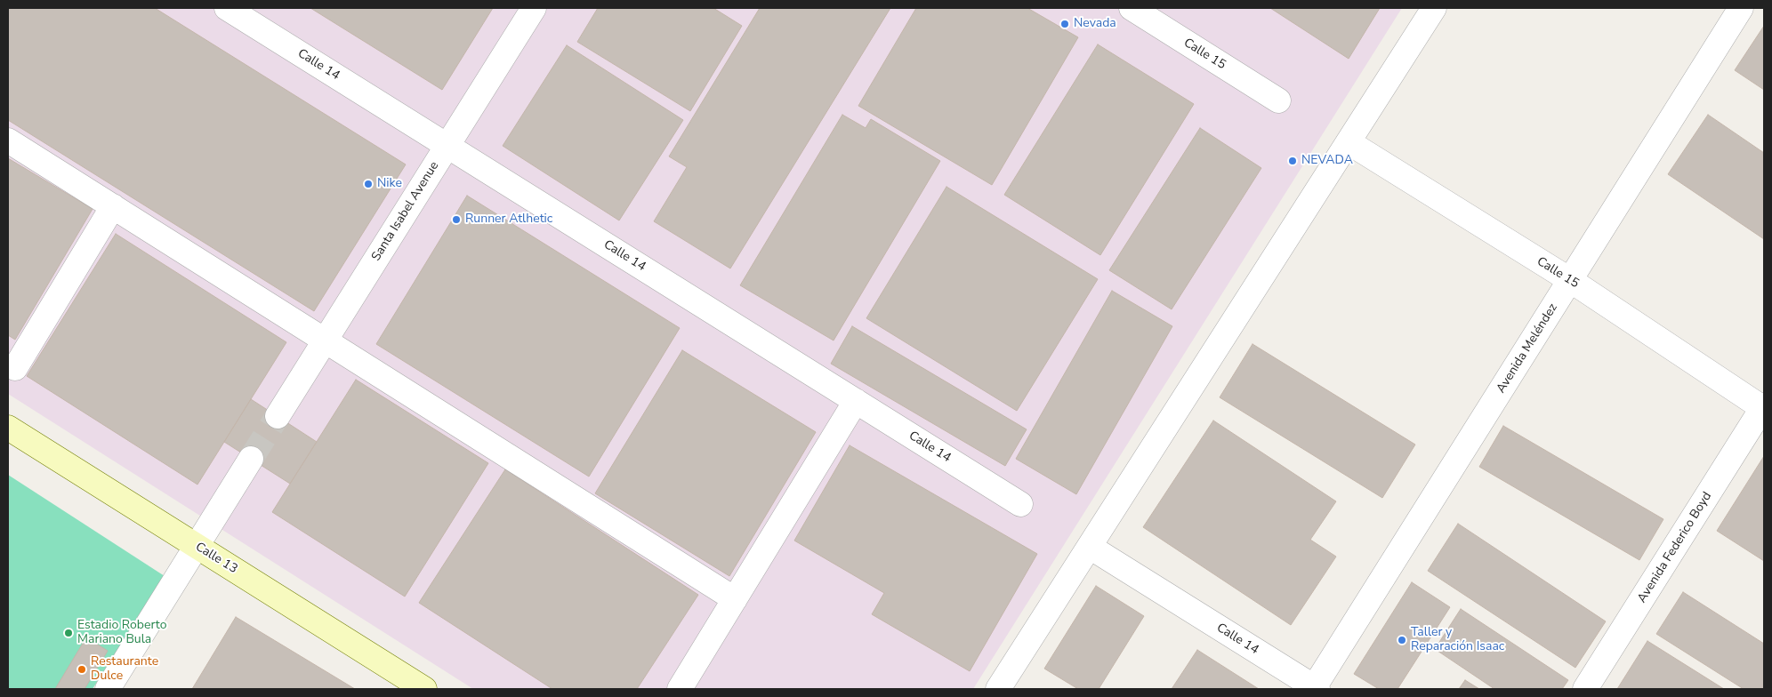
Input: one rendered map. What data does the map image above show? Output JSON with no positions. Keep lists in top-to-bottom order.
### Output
{
  "streets": {
    "main road": ["Calle 13"],
    "street": [
      "Calle 15",
      "Calle 14",
      "Santa Isabel Avenue",
      "Avenida Meléndez",
      "Avenida Federico Boyd"
    ]
  },
  "crossings": [
    ["Calle 15", "Avenida Meléndez"],
    ["Calle 15", "Avenida Federico Boyd"],
    ["Calle 14", "Santa Isabel Avenue"],
    ["Calle 14", "Avenida Meléndez"]
  ],
  "places": [
    "Nevada",
    "NEVADA",
    "Nike",
    "Runner Atlhetic",
    "Estadio Roberto Mariano Bula",
    "Taller y Reparación Isaac",
    "Restaurante Dulce"
  ]
}
